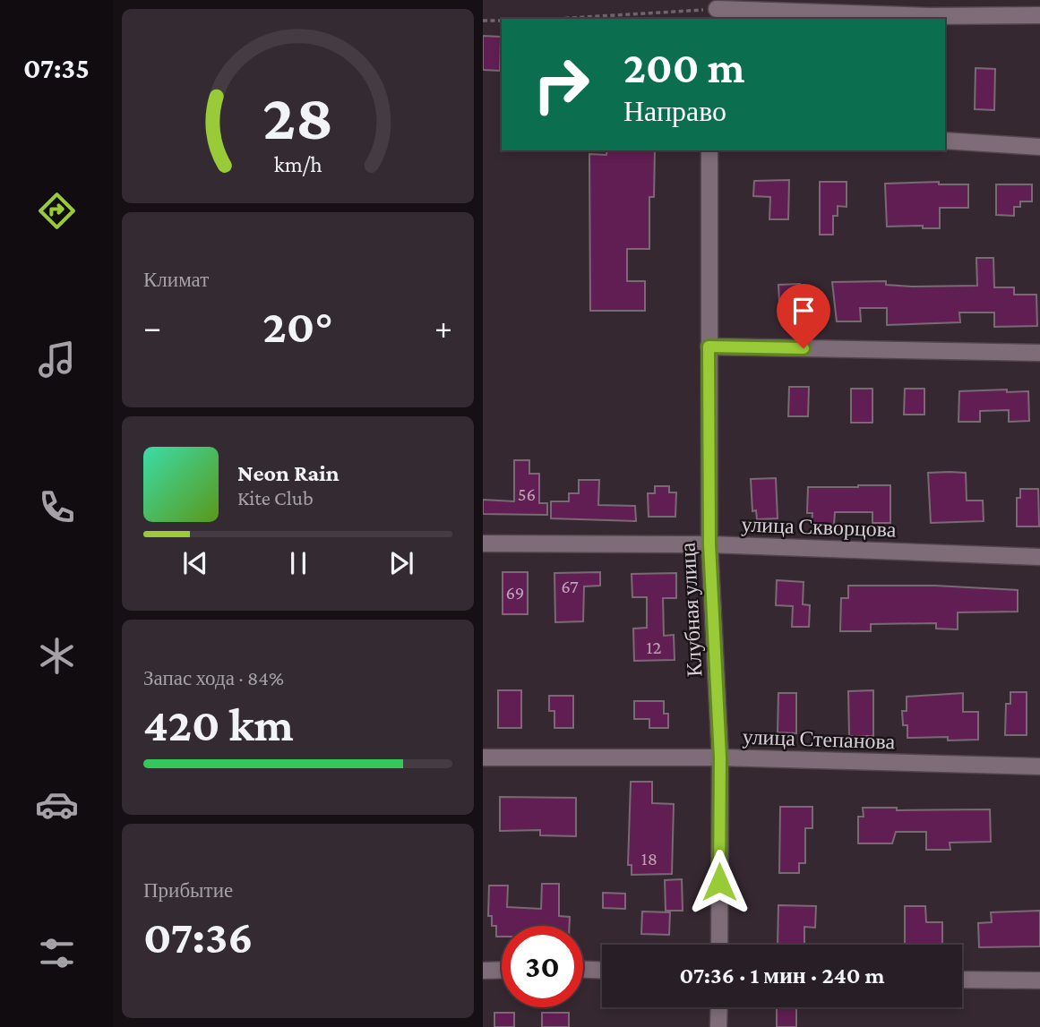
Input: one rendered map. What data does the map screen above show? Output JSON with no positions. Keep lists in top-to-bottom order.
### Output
{
  "streets": {
    "street": ["улица Скворцова", "Клубная улица", "улица Степанова"]
  },
  "crossings": [
    ["улица Скворцова", "Клубная улица"],
    ["Клубная улица", "улица Степанова"]
  ],
  "house_numbers": [
    "56",
    "67",
    "69",
    "12",
    "18"
  ],
  "page": {
    "tabs": "07:35",
    "turn": ["200 m", "Направо"],
    "tile": [
      "Климат",
      ["Запас хода · 84%", "420 km"],
      ["Прибытие", "07:36"]
    ],
    "heat": ["−", "20°", "+"],
    "song": ["Neon Rain", "Kite Club"],
    "limit": "30",
    "trip": "07:36 · 1 мин · 240 m",
    "gauge": ["28", "km/h"]
  }
}
